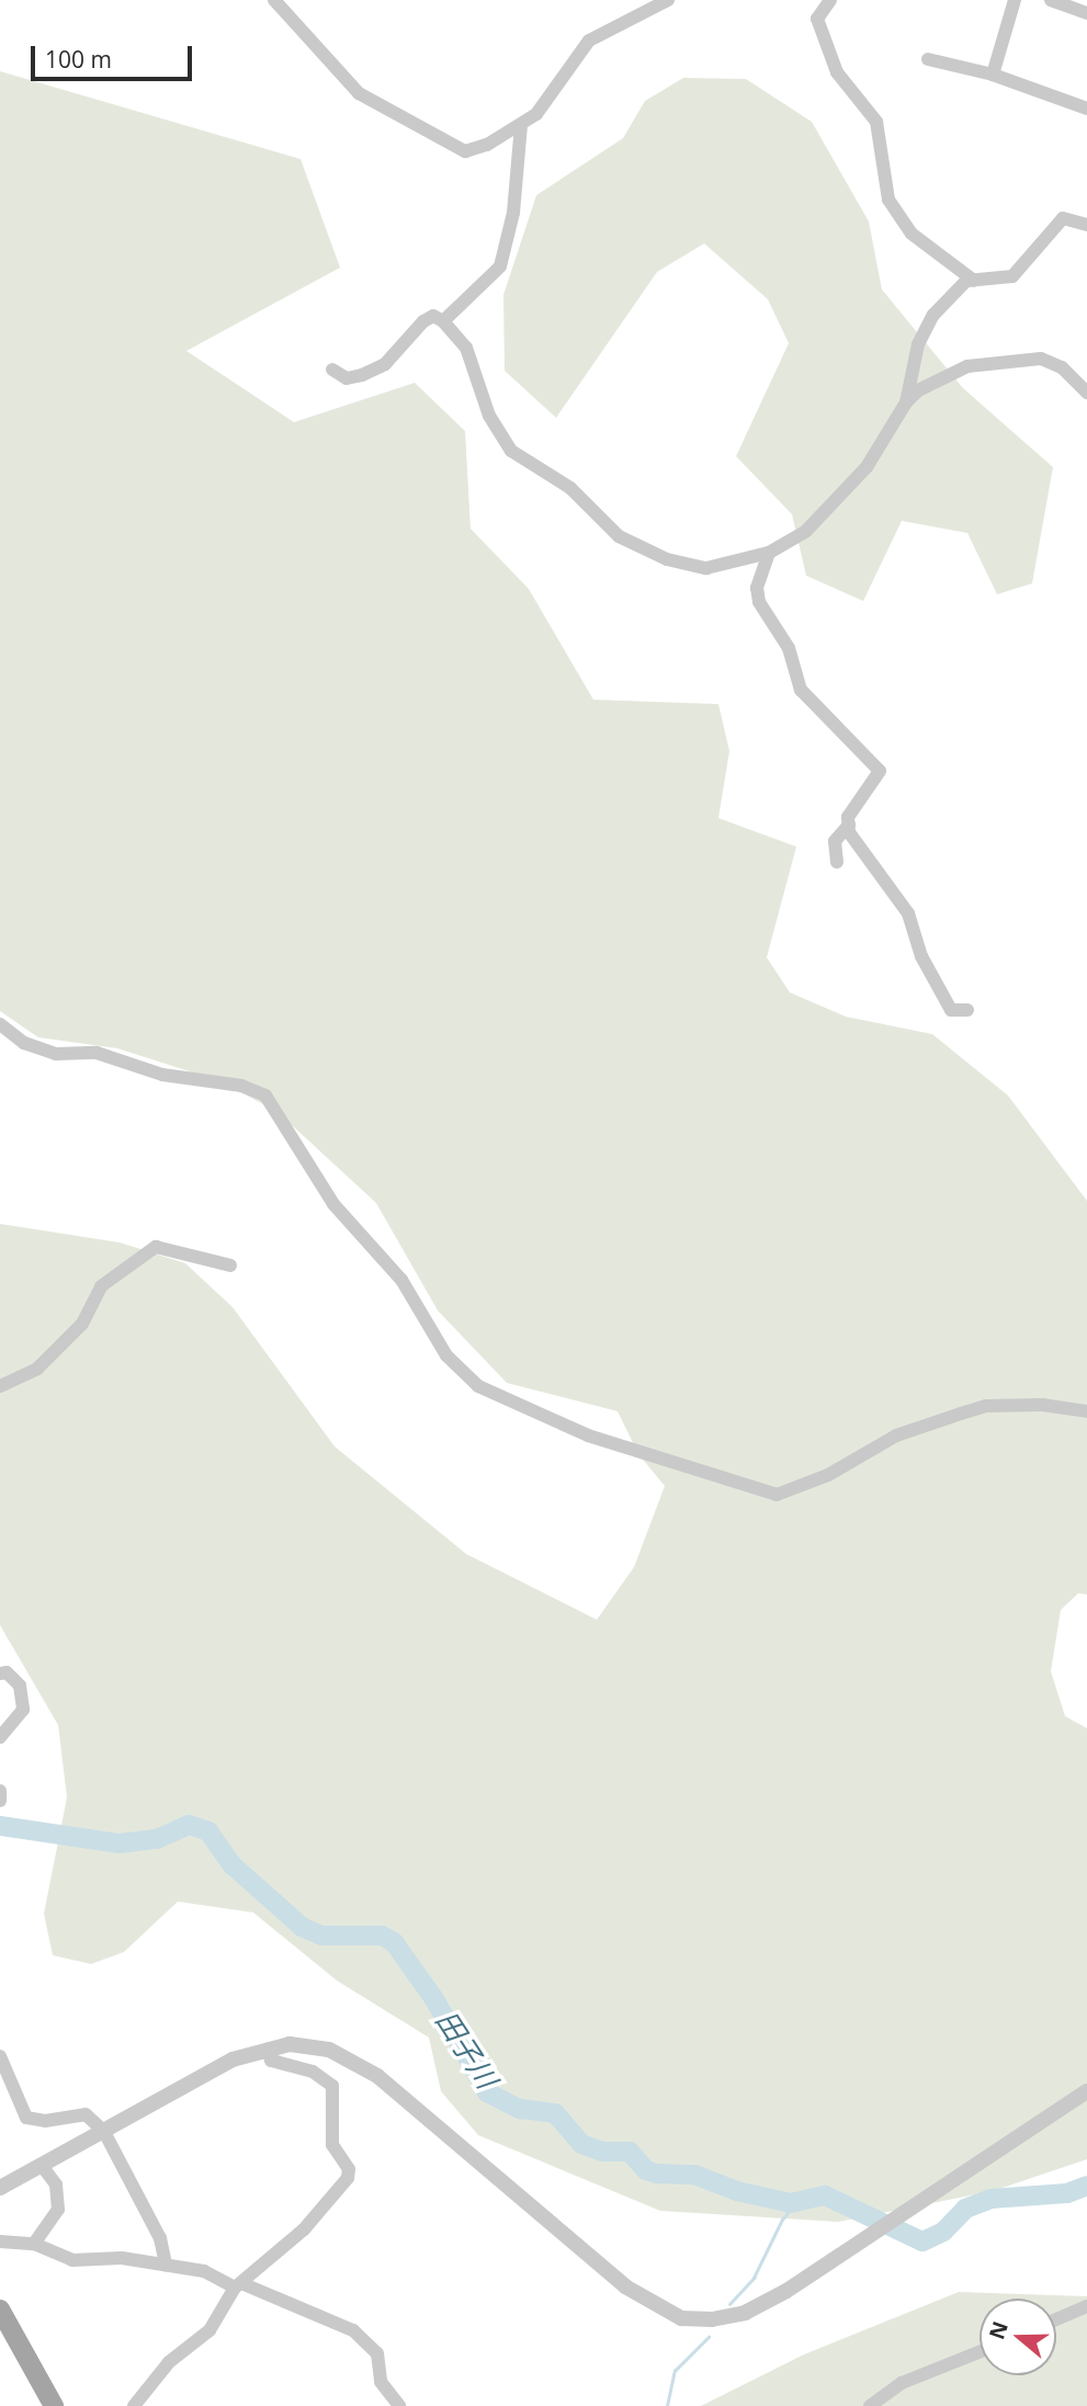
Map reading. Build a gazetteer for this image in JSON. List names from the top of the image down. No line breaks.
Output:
{"water":["田子川"],"scale_bar":"100 m","north":"left"}
